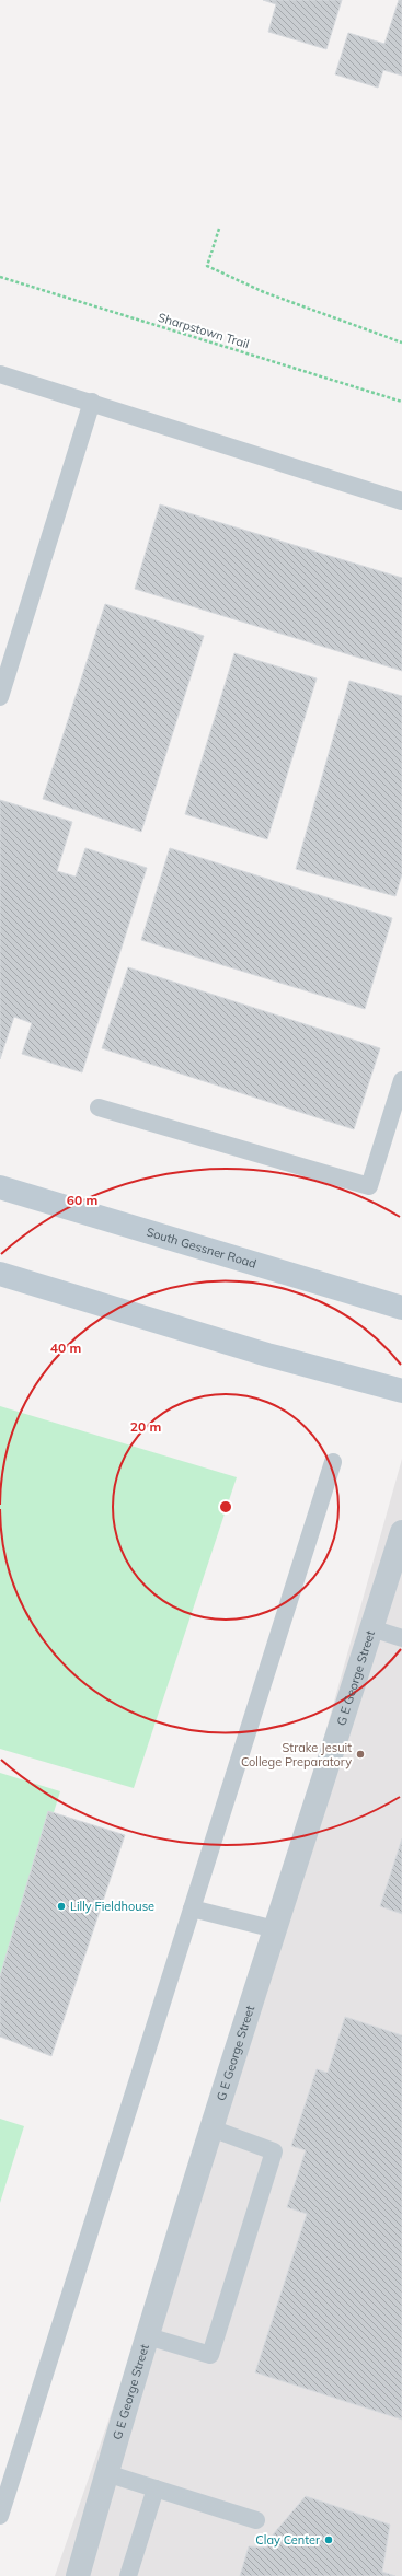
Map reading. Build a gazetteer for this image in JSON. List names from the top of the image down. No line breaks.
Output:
{"streets":{"main road":["South Gessner Road"],"street":["G E George Street"],"path":["Sharpstown Trail"]},"places":["Strake Jesuit College Preparatory","Lilly Fieldhouse","Clay Center"],"rings":["60 m","40 m","20 m"]}
